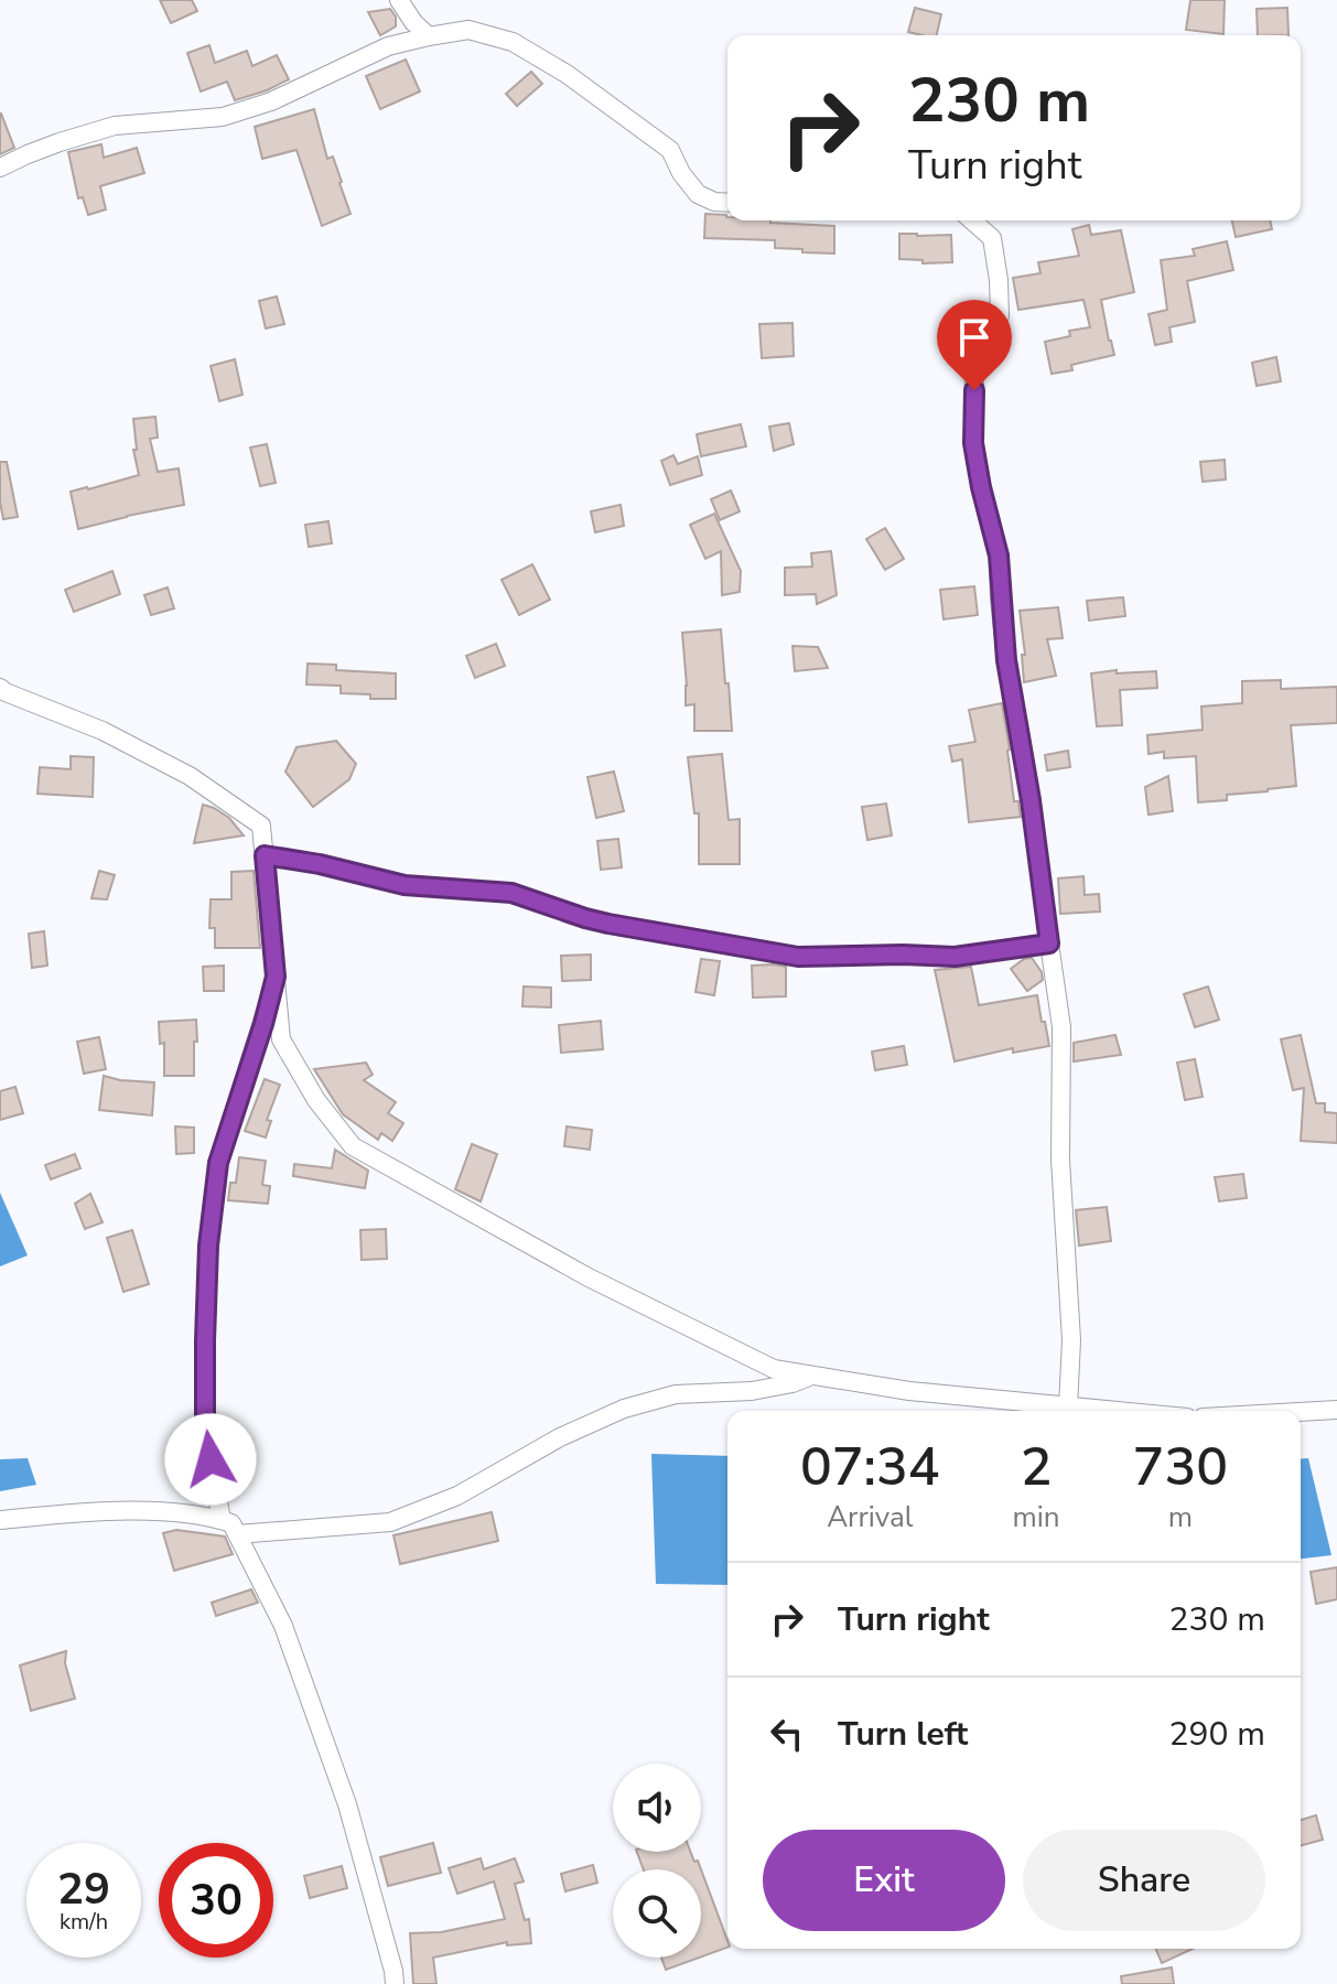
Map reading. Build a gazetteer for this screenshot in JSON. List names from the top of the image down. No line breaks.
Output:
{"page":{"turn":["230 m","Turn right"],"eta":["07:34","Arrival","2","min","730","m"],"list":[{"name":"Turn right","value":"230 m"},{"name":"Turn left","value":"290 m"}],"buttons":["Exit","Share"],"speed":"29 km/h","limit":"30"}}
